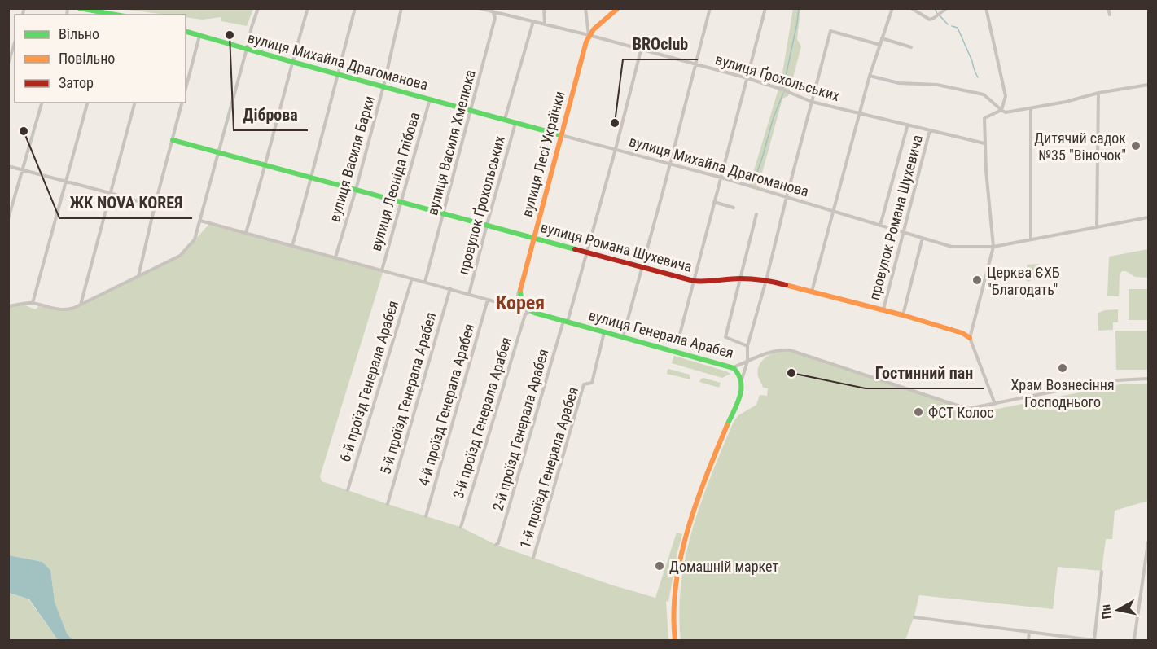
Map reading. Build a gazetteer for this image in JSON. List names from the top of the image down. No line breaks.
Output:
{"streets":{"street":["вулиця Михайла Драгоманова","вулиця Ґрохольських","вулиця Василя Хмелюка","вулиця Лесі Українки","вулиця Василя Барки","вулиця Леоніда Глібова","провулок Ґрохольських","провулок Романа Шухевича","вулиця Романа Шухевича","вулиця Генерала Арабея","6-й проїзд Генерала Арабея","5-й проїзд Генерала Арабея","4-й проїзд Генерала Арабея","3-й проїзд Генерала Арабея","2-й проїзд Генерала Арабея","1-й проїзд Генерала Арабея"]},"crossings":[["вулиця Михайла Драгоманова","вулиця Василя Хмелюка"],["вулиця Михайла Драгоманова","вулиця Лесі Українки"],["вулиця Михайла Драгоманова","вулиця Василя Барки"],["вулиця Михайла Драгоманова","вулиця Леоніда Глібова"],["вулиця Михайла Драгоманова","провулок Ґрохольських"],["вулиця Михайла Драгоманова","провулок Романа Шухевича"],["вулиця Михайла Драгоманова","2-й проїзд Генерала Арабея"],["вулиця Ґрохольських","вулиця Василя Хмелюка"],["вулиця Ґрохольських","вулиця Лесі Українки"],["вулиця Ґрохольських","провулок Ґрохольських"],["вулиця Ґрохольських","провулок Романа Шухевича"],["вулиця Ґрохольських","2-й проїзд Генерала Арабея"],["вулиця Василя Хмелюка","вулиця Романа Шухевича"],["вулиця Лесі Українки","вулиця Романа Шухевича"],["вулиця Лесі Українки","вулиця Генерала Арабея"],["вулиця Лесі Українки","3-й проїзд Генерала Арабея"],["вулиця Василя Барки","вулиця Романа Шухевича"],["вулиця Леоніда Глібова","вулиця Романа Шухевича"],["провулок Ґрохольських","вулиця Романа Шухевича"],["провулок Романа Шухевича","вулиця Романа Шухевича"],["вулиця Романа Шухевича","2-й проїзд Генерала Арабея"],["вулиця Генерала Арабея","3-й проїзд Генерала Арабея"],["вулиця Генерала Арабея","2-й проїзд Генерала Арабея"],["вулиця Генерала Арабея","1-й проїзд Генерала Арабея"]],"districts":["Корея"],"places":["Діброва","BROclub","ЖК NOVA KOREЯ","Дитячий садок №35 \"Віночок\"","Церква ЄХБ \"Благодать\"","Храм Вознесіння Господнього","Гостинний пан","ФСТ Колос","Домашній маркет"],"legend":["Вільно","Повільно","Затор"],"north":"left"}
